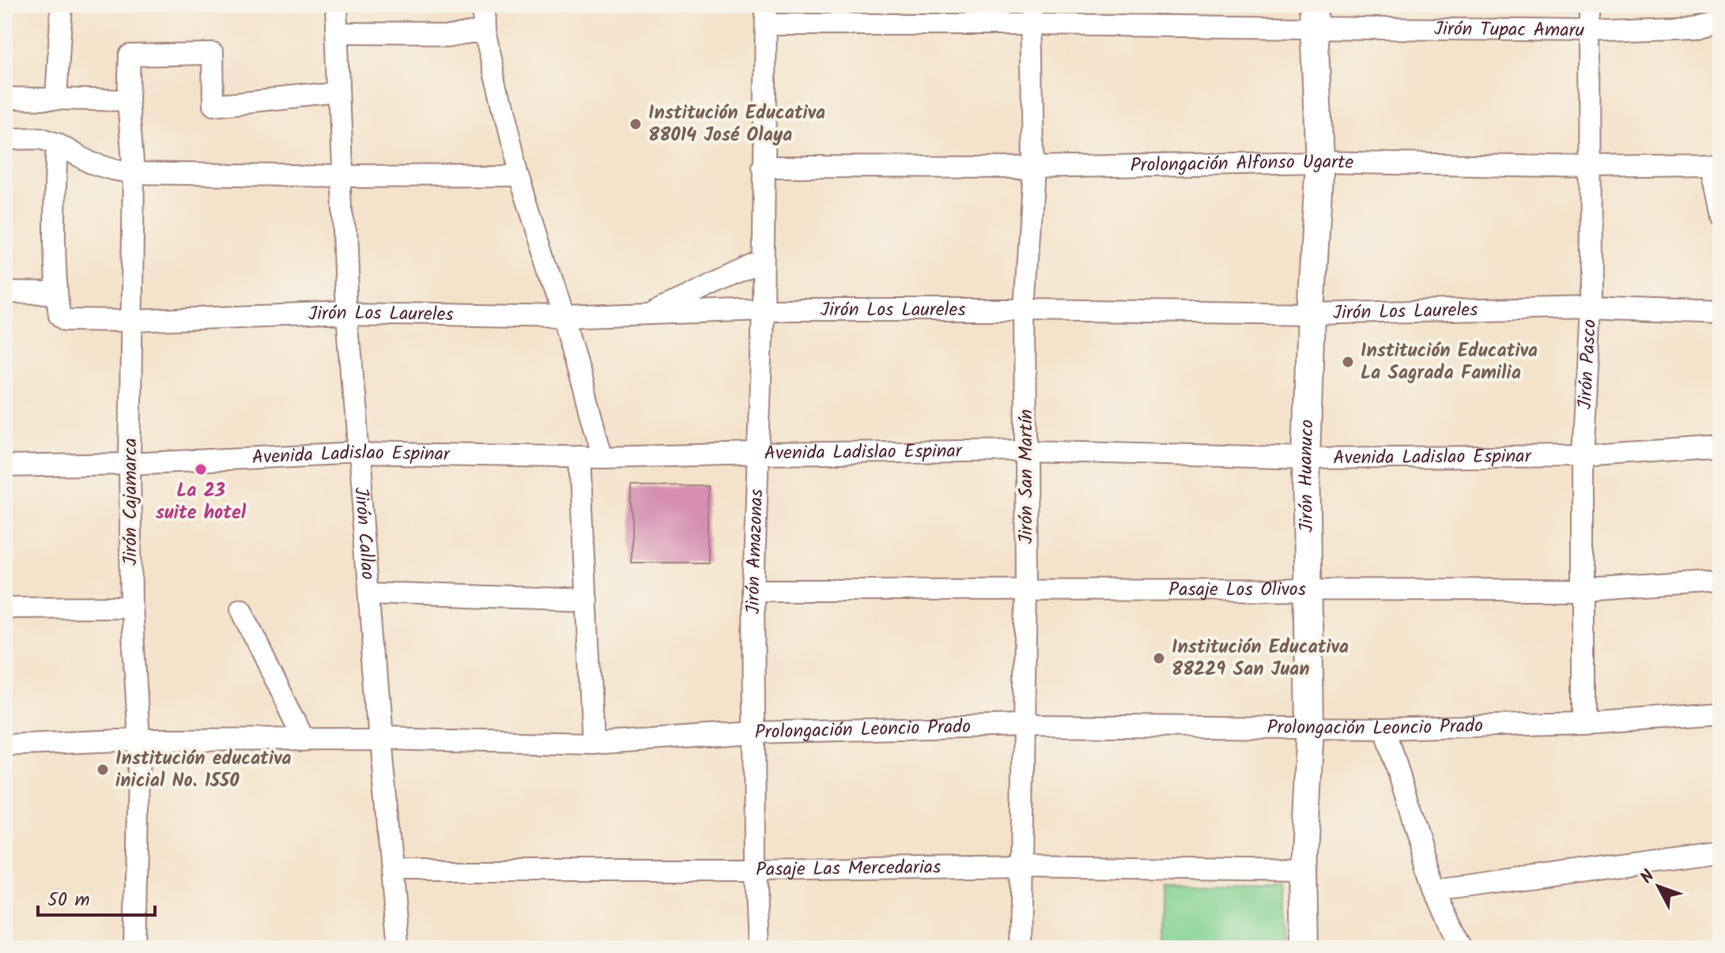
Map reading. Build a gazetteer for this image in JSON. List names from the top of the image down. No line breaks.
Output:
{"streets":{"main road":["Jirón Huanuco"],"street":["Jirón Tupac Amaru","Prolongación Alfonso Ugarte","Jirón Los Laureles","Jirón Pasco","Avenida Ladislao Espinar","Jirón San Martín","Jirón Cajamarca","Jirón Callao","Jirón Amazonas","Pasaje Los Olivos","Prolongación Leoncio Prado","Pasaje Las Mercedarias"]},"crossings":[["Jirón Tupac Amaru","Jirón Pasco"],["Jirón Tupac Amaru","Jirón San Martín"],["Jirón Tupac Amaru","Jirón Huanuco"],["Jirón Tupac Amaru","Jirón Amazonas"],["Prolongación Alfonso Ugarte","Jirón Pasco"],["Prolongación Alfonso Ugarte","Jirón San Martín"],["Prolongación Alfonso Ugarte","Jirón Huanuco"],["Prolongación Alfonso Ugarte","Jirón Amazonas"],["Jirón Los Laureles","Jirón Pasco"],["Jirón Los Laureles","Jirón San Martín"],["Jirón Los Laureles","Jirón Huanuco"],["Jirón Los Laureles","Jirón Cajamarca"],["Jirón Los Laureles","Jirón Callao"],["Jirón Los Laureles","Jirón Amazonas"],["Jirón Pasco","Avenida Ladislao Espinar"],["Jirón Pasco","Pasaje Los Olivos"],["Jirón Pasco","Prolongación Leoncio Prado"],["Avenida Ladislao Espinar","Jirón San Martín"],["Avenida Ladislao Espinar","Jirón Huanuco"],["Avenida Ladislao Espinar","Jirón Cajamarca"],["Avenida Ladislao Espinar","Jirón Callao"],["Avenida Ladislao Espinar","Jirón Amazonas"],["Jirón San Martín","Pasaje Los Olivos"],["Jirón San Martín","Prolongación Leoncio Prado"],["Jirón San Martín","Pasaje Las Mercedarias"],["Jirón Huanuco","Pasaje Los Olivos"],["Jirón Huanuco","Prolongación Leoncio Prado"],["Jirón Huanuco","Pasaje Las Mercedarias"],["Jirón Cajamarca","Jirón Callao"],["Jirón Cajamarca","Prolongación Leoncio Prado"],["Jirón Callao","Prolongación Leoncio Prado"],["Jirón Callao","Pasaje Las Mercedarias"],["Jirón Amazonas","Pasaje Los Olivos"],["Jirón Amazonas","Prolongación Leoncio Prado"],["Jirón Amazonas","Pasaje Las Mercedarias"]],"places":["Institución Educativa 88014 José Olaya","Institución Educativa La Sagrada Familia","La 23 suite hotel","Institución Educativa 88229 San Juan","Institución educativa inicial No. 1550"],"scale_bar":"50 m","north":"top left"}
